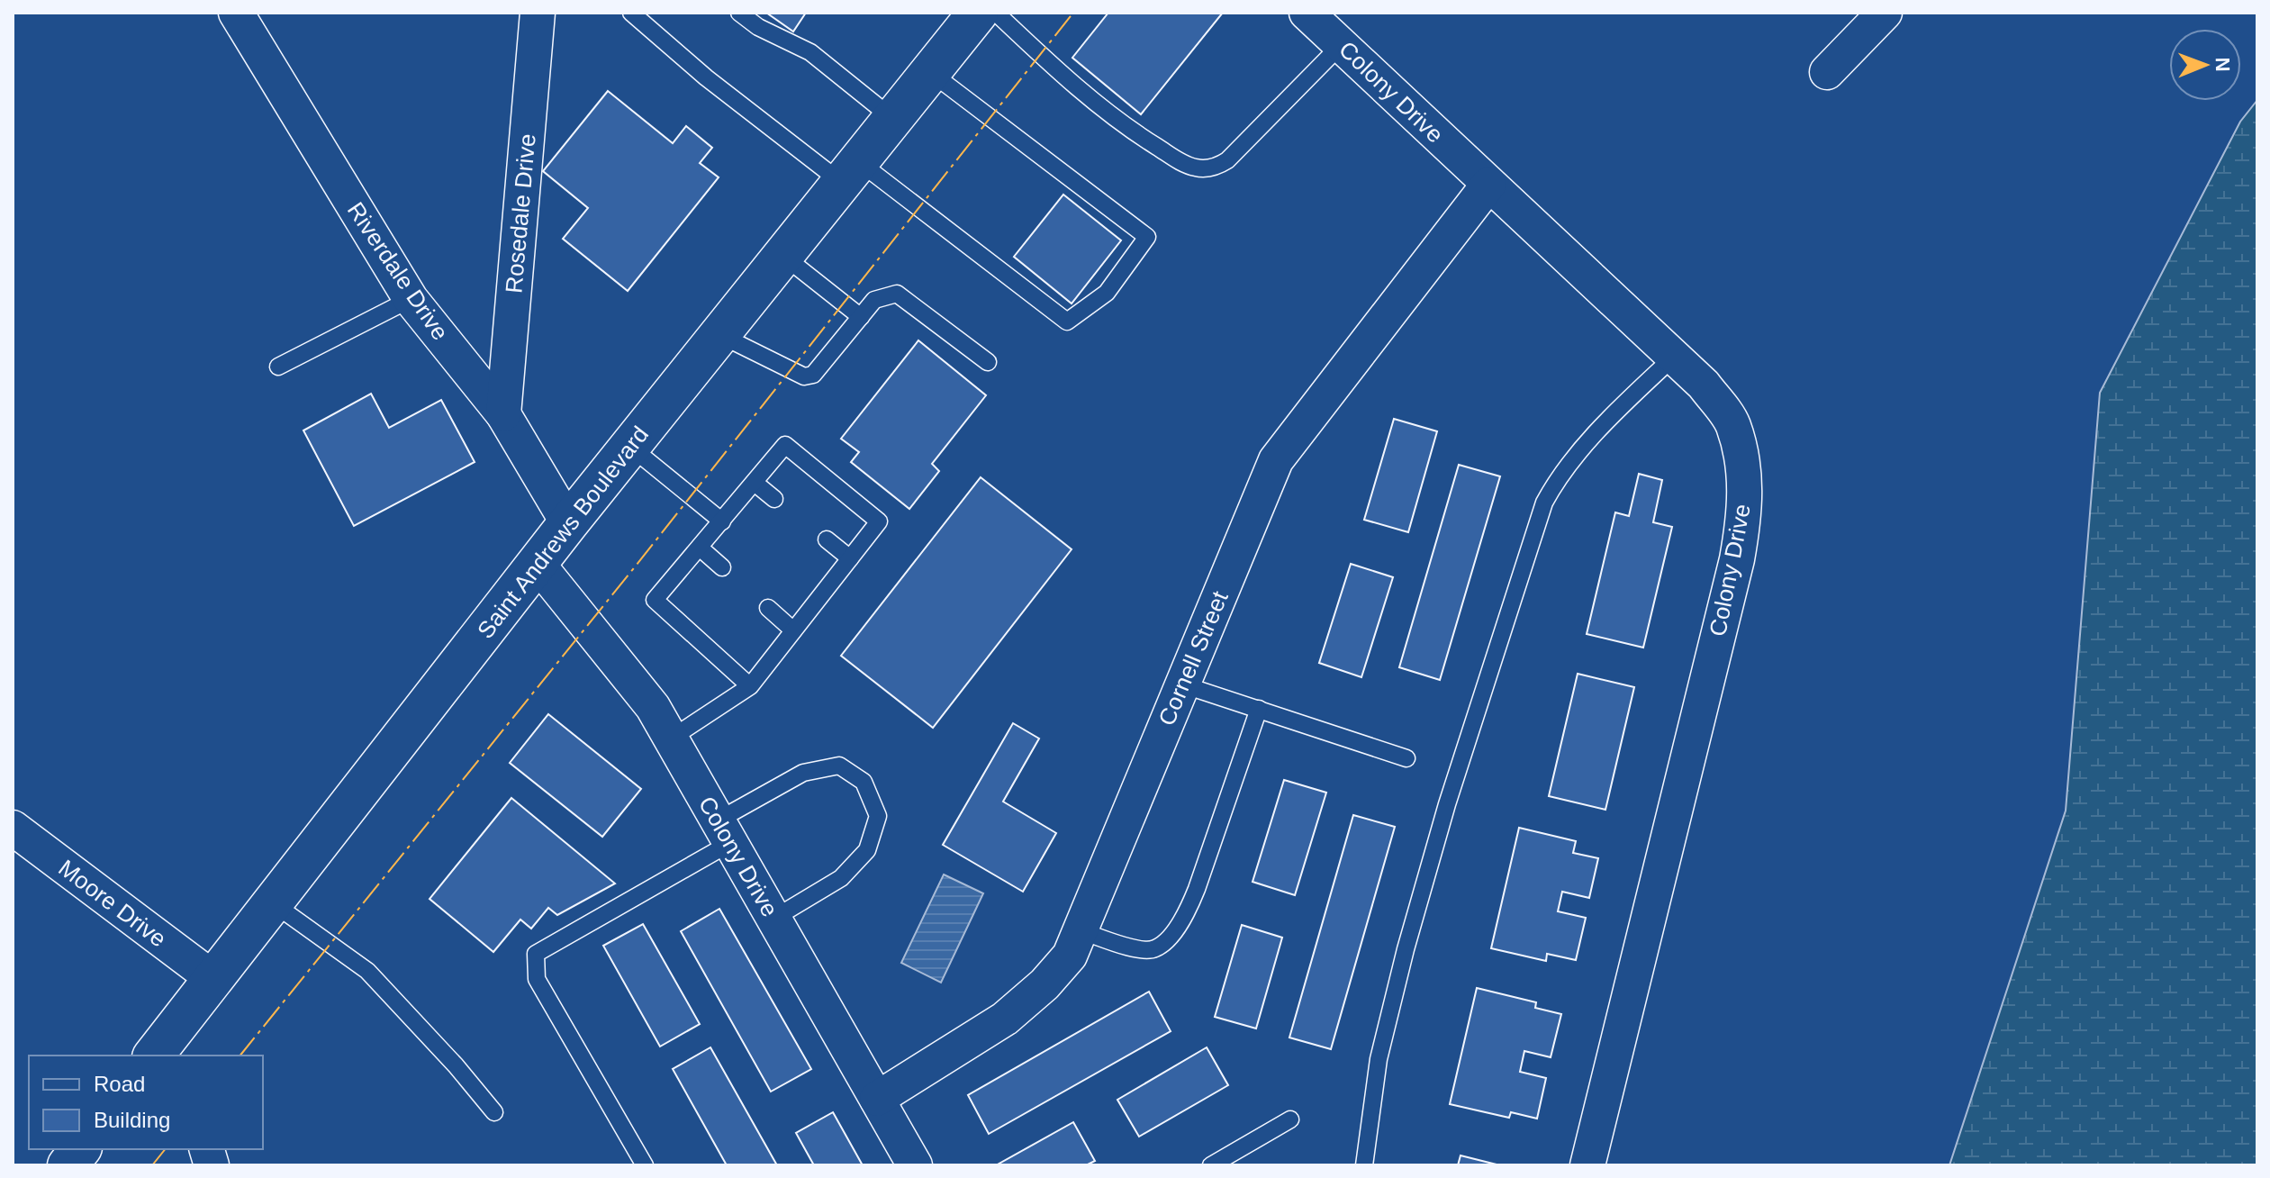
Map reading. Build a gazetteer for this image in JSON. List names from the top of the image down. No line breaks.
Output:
{"streets":{"main road":["Saint Andrews Boulevard"],"street":["Colony Drive","Rosedale Drive","Riverdale Drive","Cornell Street","Moore Drive"]},"crossings":[["Colony Drive","Saint Andrews Boulevard"],["Colony Drive","Cornell Street"],["Rosedale Drive","Riverdale Drive"],["Riverdale Drive","Saint Andrews Boulevard"],["Saint Andrews Boulevard","Moore Drive"]],"legend":["Road","Building"],"north":"right"}
